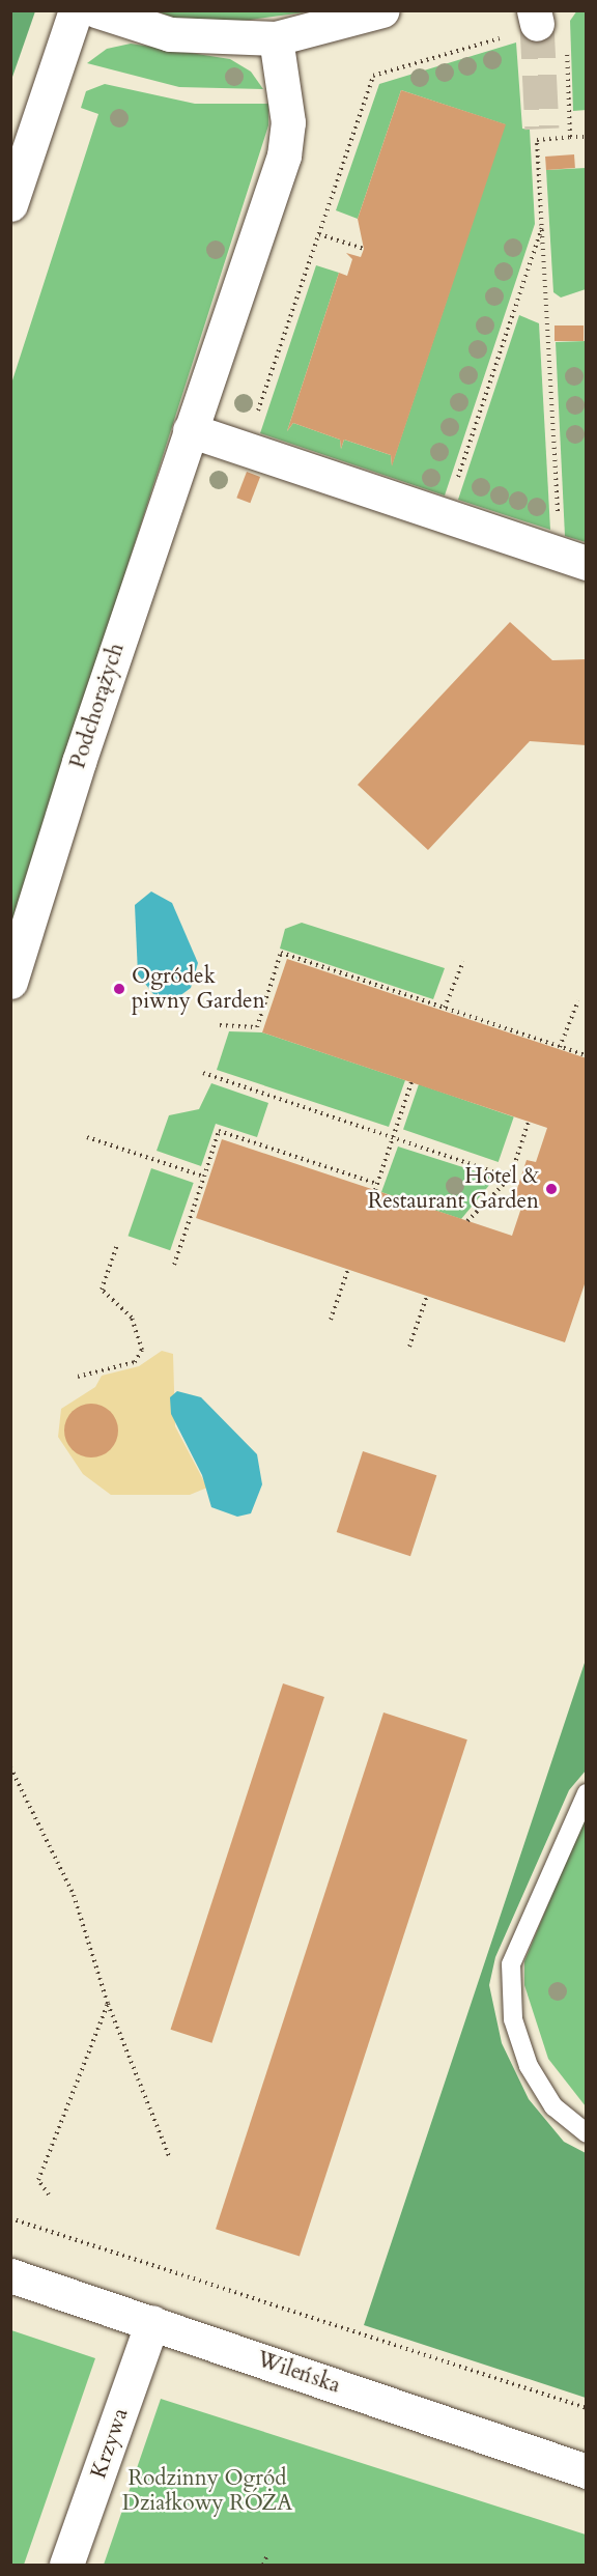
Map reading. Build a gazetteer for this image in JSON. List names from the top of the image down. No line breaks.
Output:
{"streets":{"street":["Podchorążych","Wileńska","Krzywa"]},"crossings":[["Wileńska","Krzywa"]],"parks":["Rodzinny Ogród Działkowy RÓŻA"],"places":["Ogródek piwny Garden","Hotel & Restaurant Garden"]}
